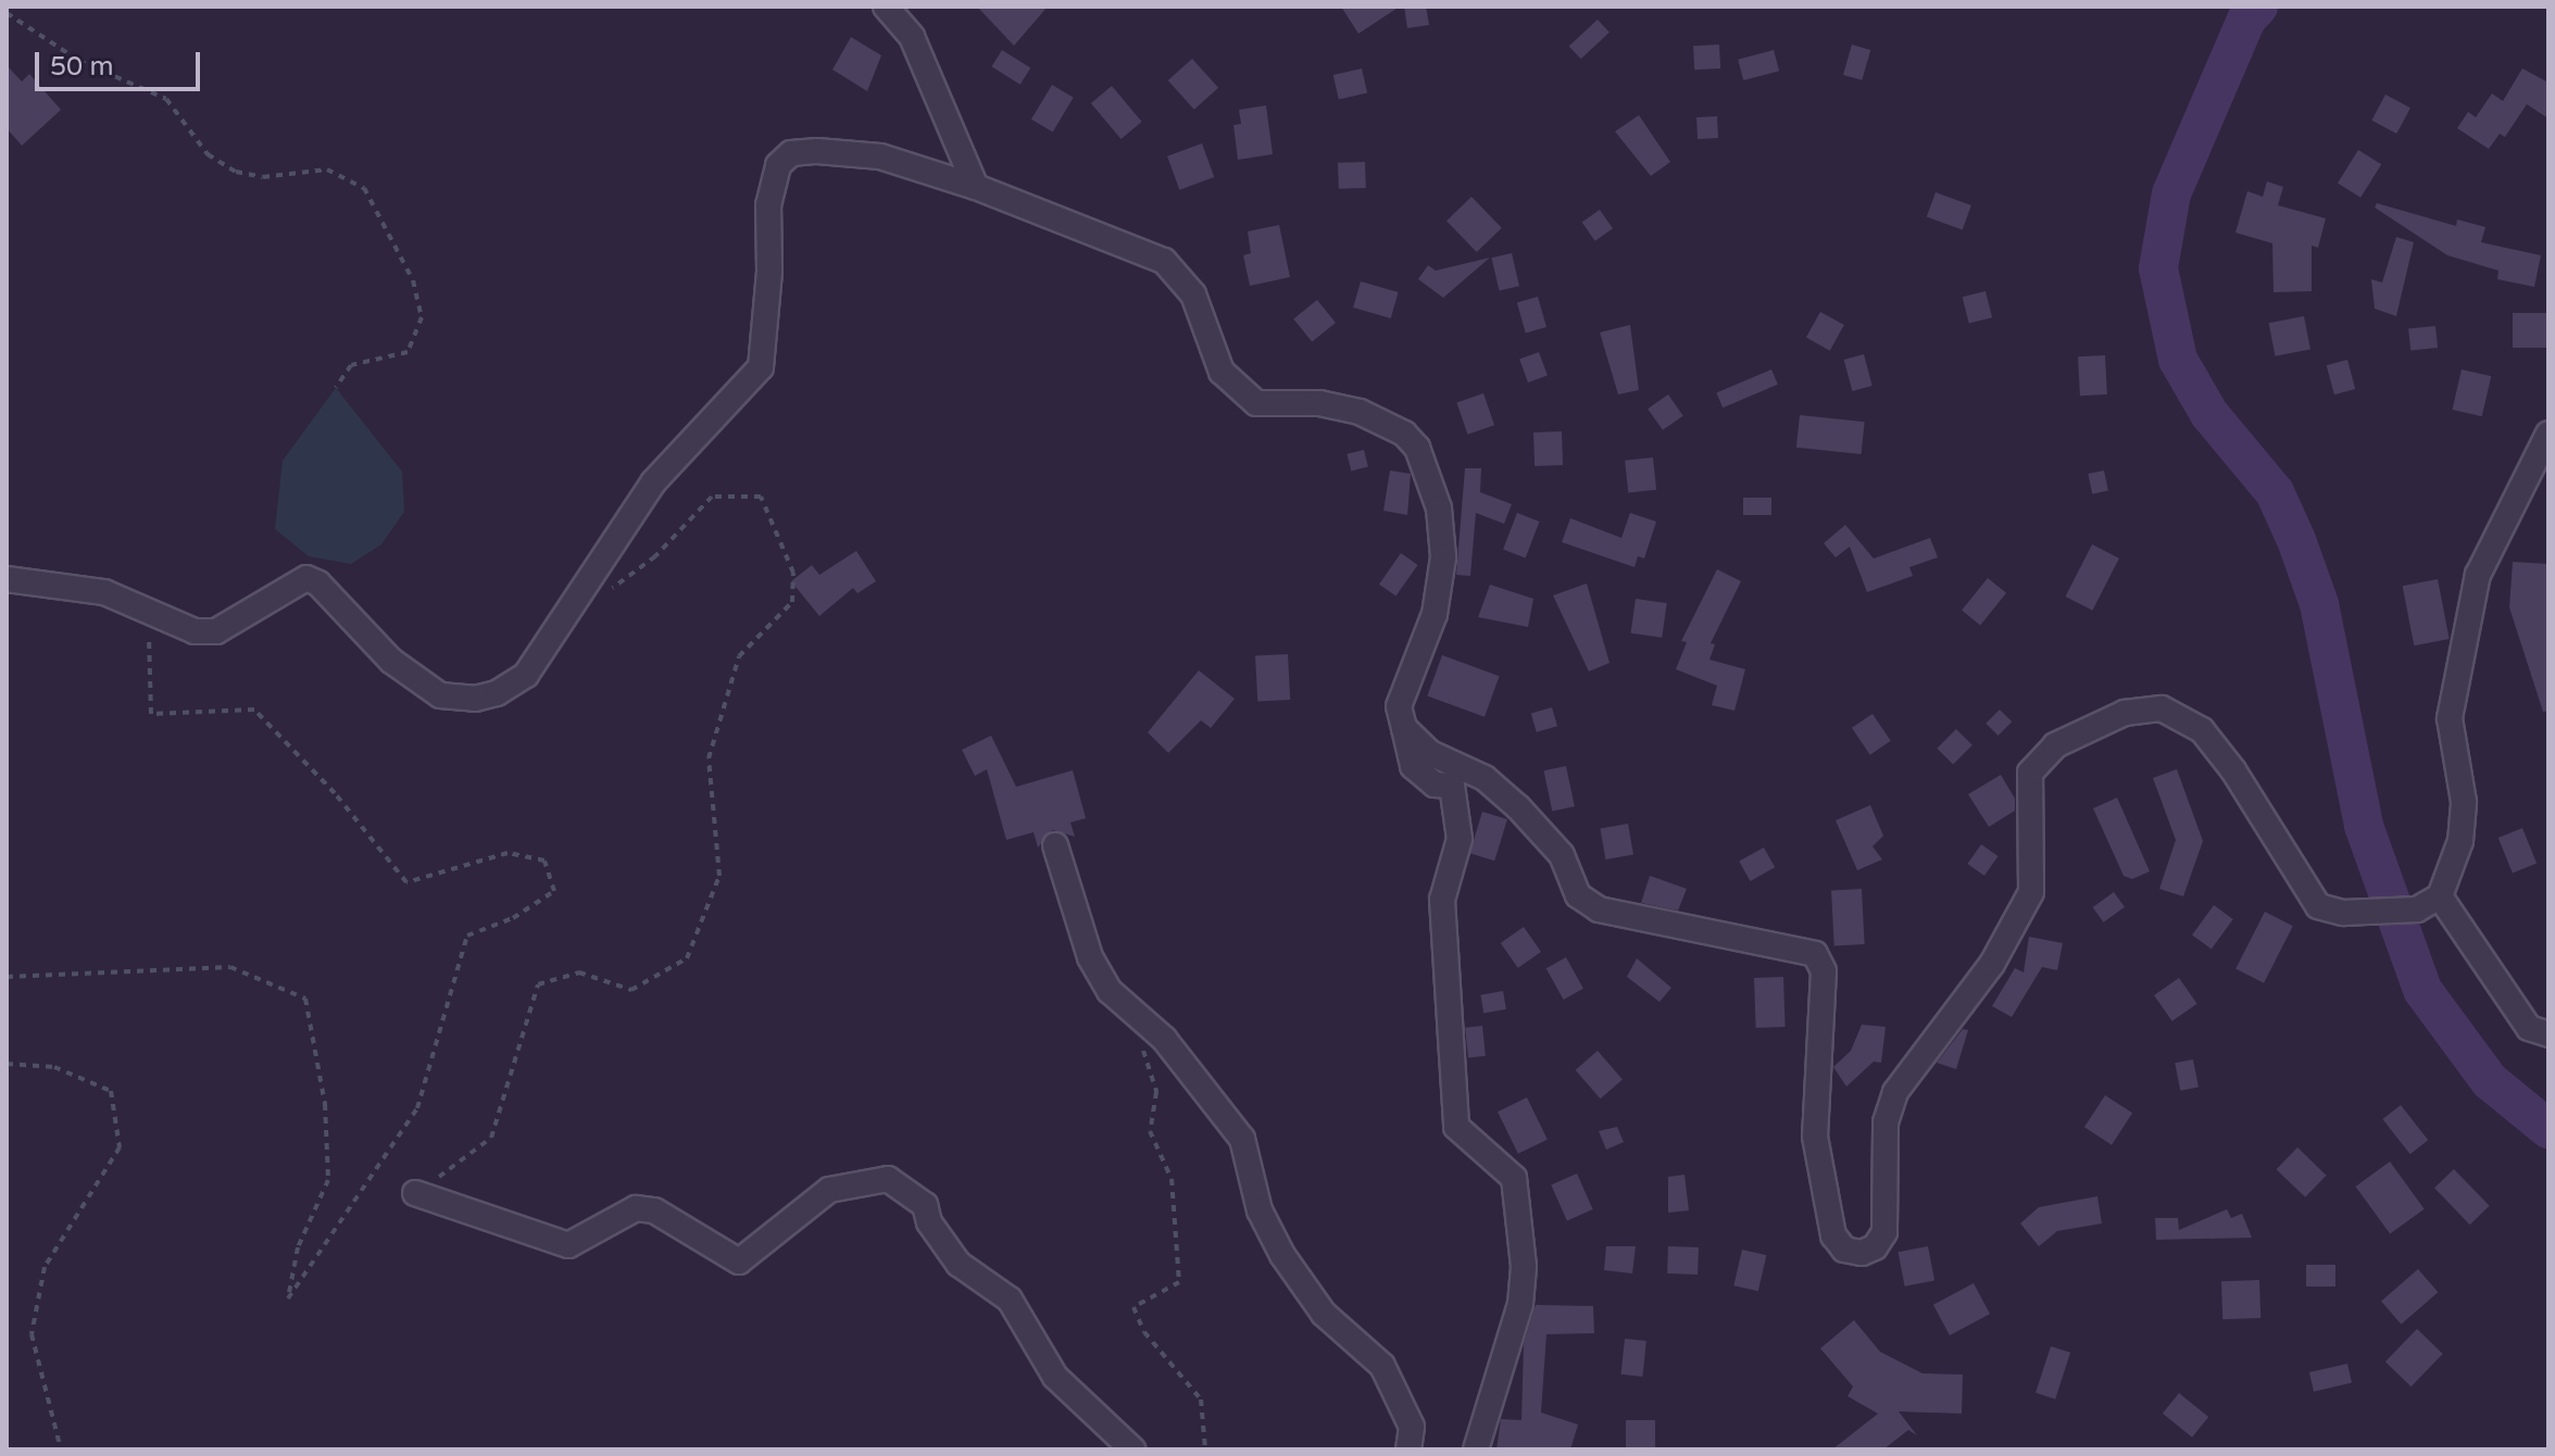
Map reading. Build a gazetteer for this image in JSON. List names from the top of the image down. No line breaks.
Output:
{"scale_bar":"50 m"}
